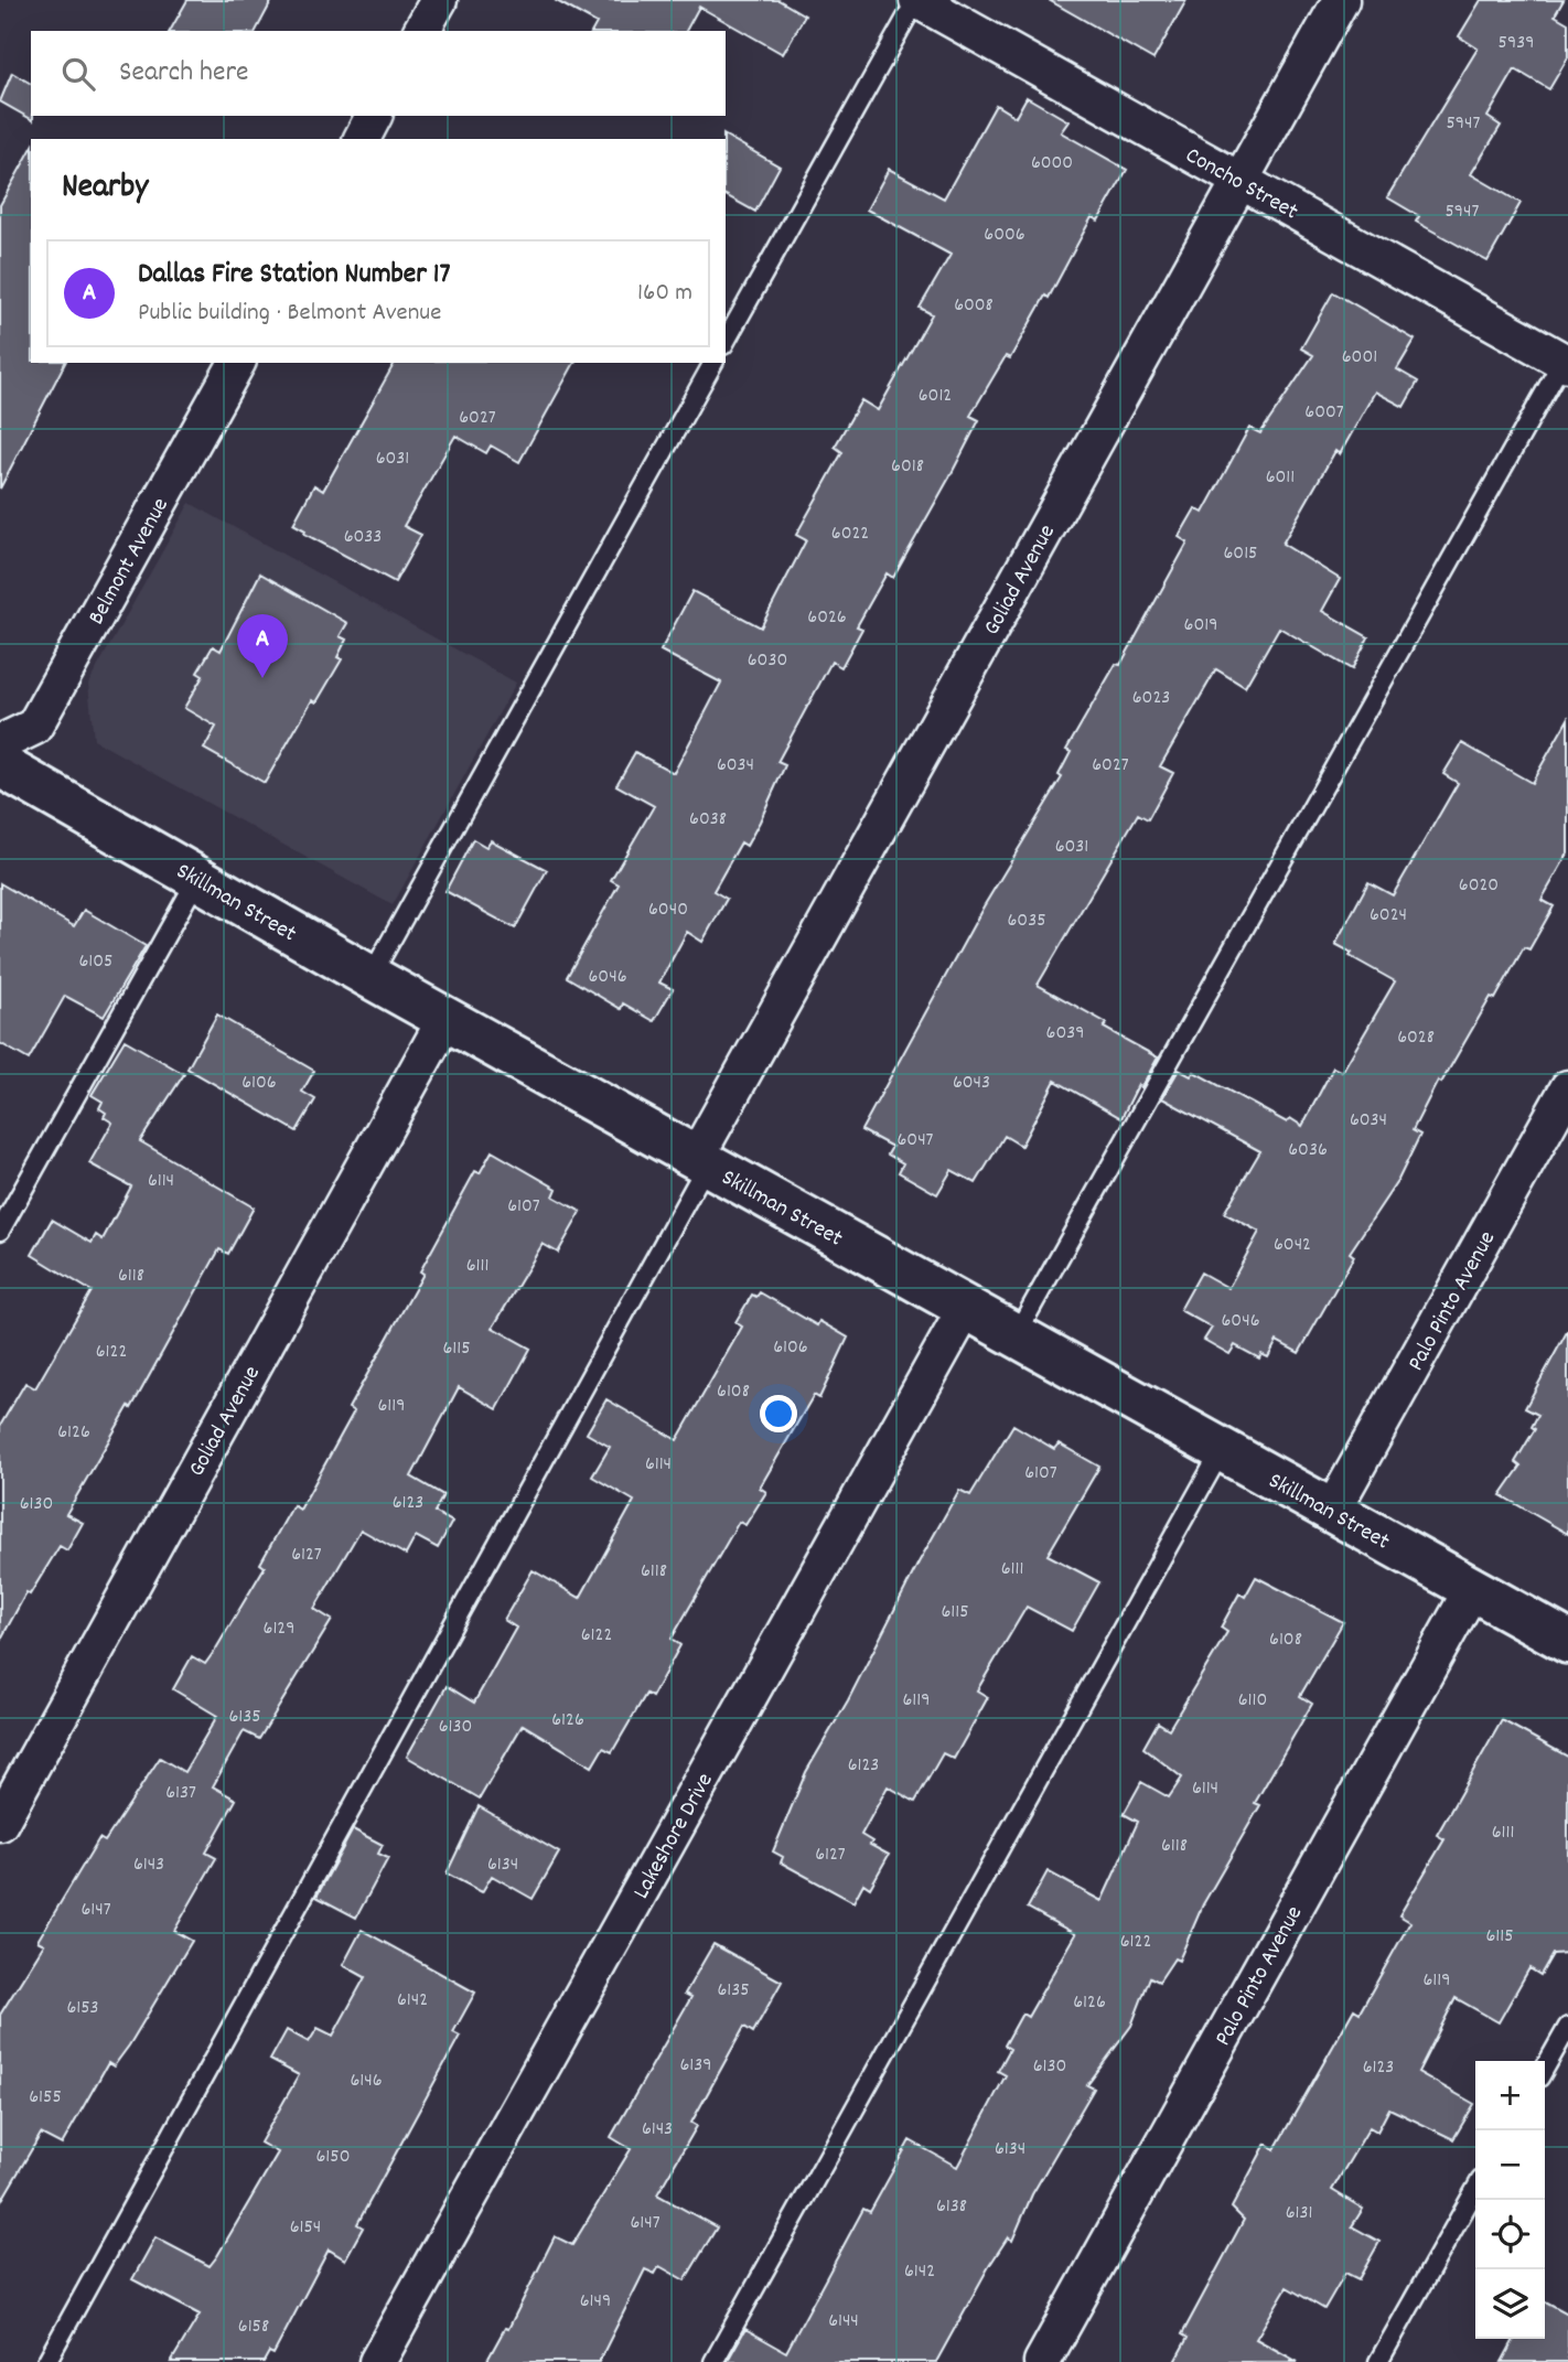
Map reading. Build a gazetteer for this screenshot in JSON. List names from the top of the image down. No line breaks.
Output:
{"streets":{"main road":["Skillman Street"],"street":["Concho Street","Belmont Avenue","Goliad Avenue","Palo Pinto Avenue","Lakeshore Drive"]},"crossings":[["Concho Street","Goliad Avenue"],["Goliad Avenue","Skillman Street"],["Skillman Street","Palo Pinto Avenue"],["Skillman Street","Lakeshore Drive"]],"house_numbers":["5939","5947","6000","5947","6006","6008","6001","6012","6007","6027","6031","6018","6011","6022","6033","6015","6026","6019","6030","6023","6034","6027","6038","6031","6020","6040","6024","6035","6105","6046","6039","6028","6106","6043","6034","6047","6036","6114","6107","6042","6111","6118","6046","6106","6115","6122","6108","6119","6126","6114","6107","6123","6130","6127","6111","6118","6115","6129","6122","6108","6119","6110","6135","6126","6130","6123","6114","6137","6111","6118","6127","6143","6134","6147","6115","6122","6119","6135","6142","6126","6153","6139","6130","6123","6146","6155","6143","6134","6150","6138","6131","6147","6154","6142","6149","6144","6158"],"page":{"search":"Search here","heading":"Nearby","list":[{"mark":"A","name":"Dallas Fire Station Number 17","note":"Public building · Belmont Avenue","value":"160 m"}],"pins":"A","map_buttons":["+","−"]}}
